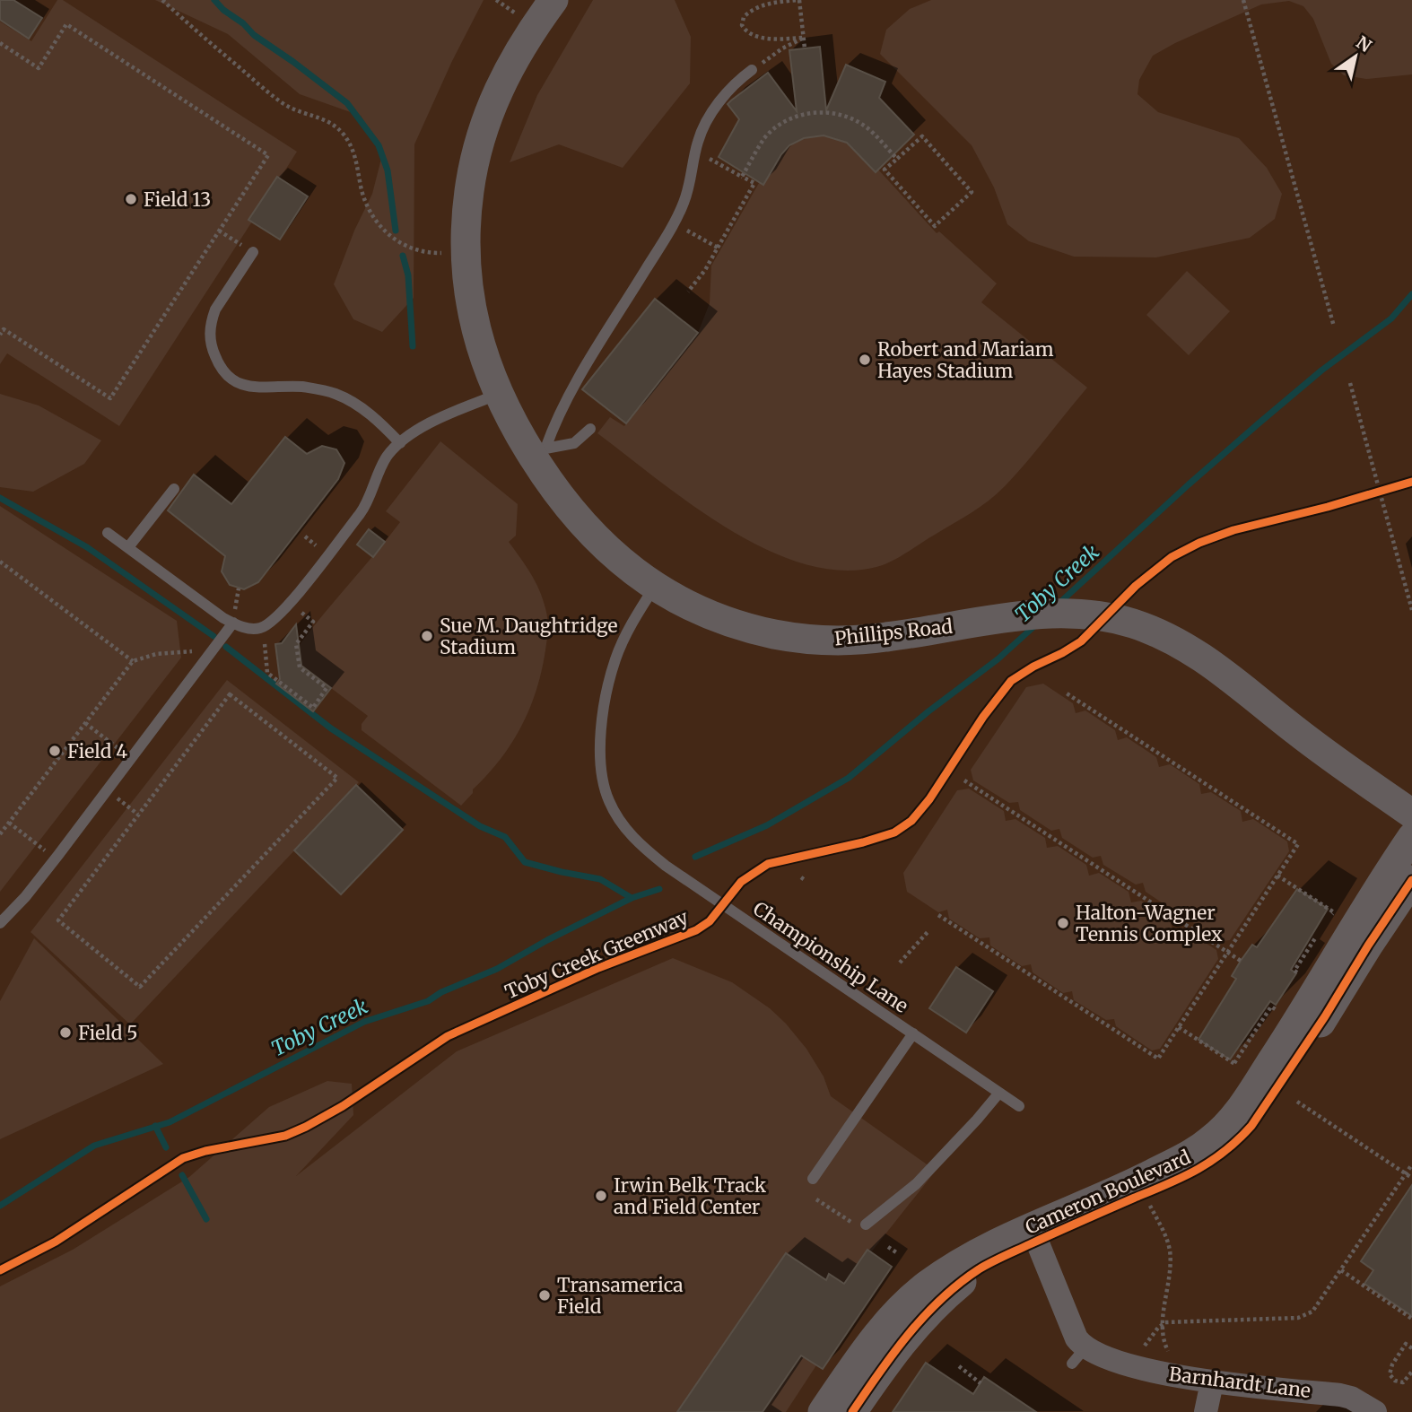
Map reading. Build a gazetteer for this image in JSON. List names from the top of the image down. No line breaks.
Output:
{"streets":{"street":["Phillips Road","Cameron Boulevard","Barnhardt Lane"],"lane":["Championship Lane"],"cycle path":["Toby Creek Greenway"]},"crossings":[["Phillips Road","Championship Lane"],["Cameron Boulevard","Barnhardt Lane"]],"water":["Toby Creek"],"places":["Field 13","Robert and Mariam Hayes Stadium","Sue M. Daughtridge Stadium","Field 4","Halton-Wagner Tennis Complex","Field 5","Irwin Belk Track and Field Center","Transamerica Field"],"north":"top right"}
